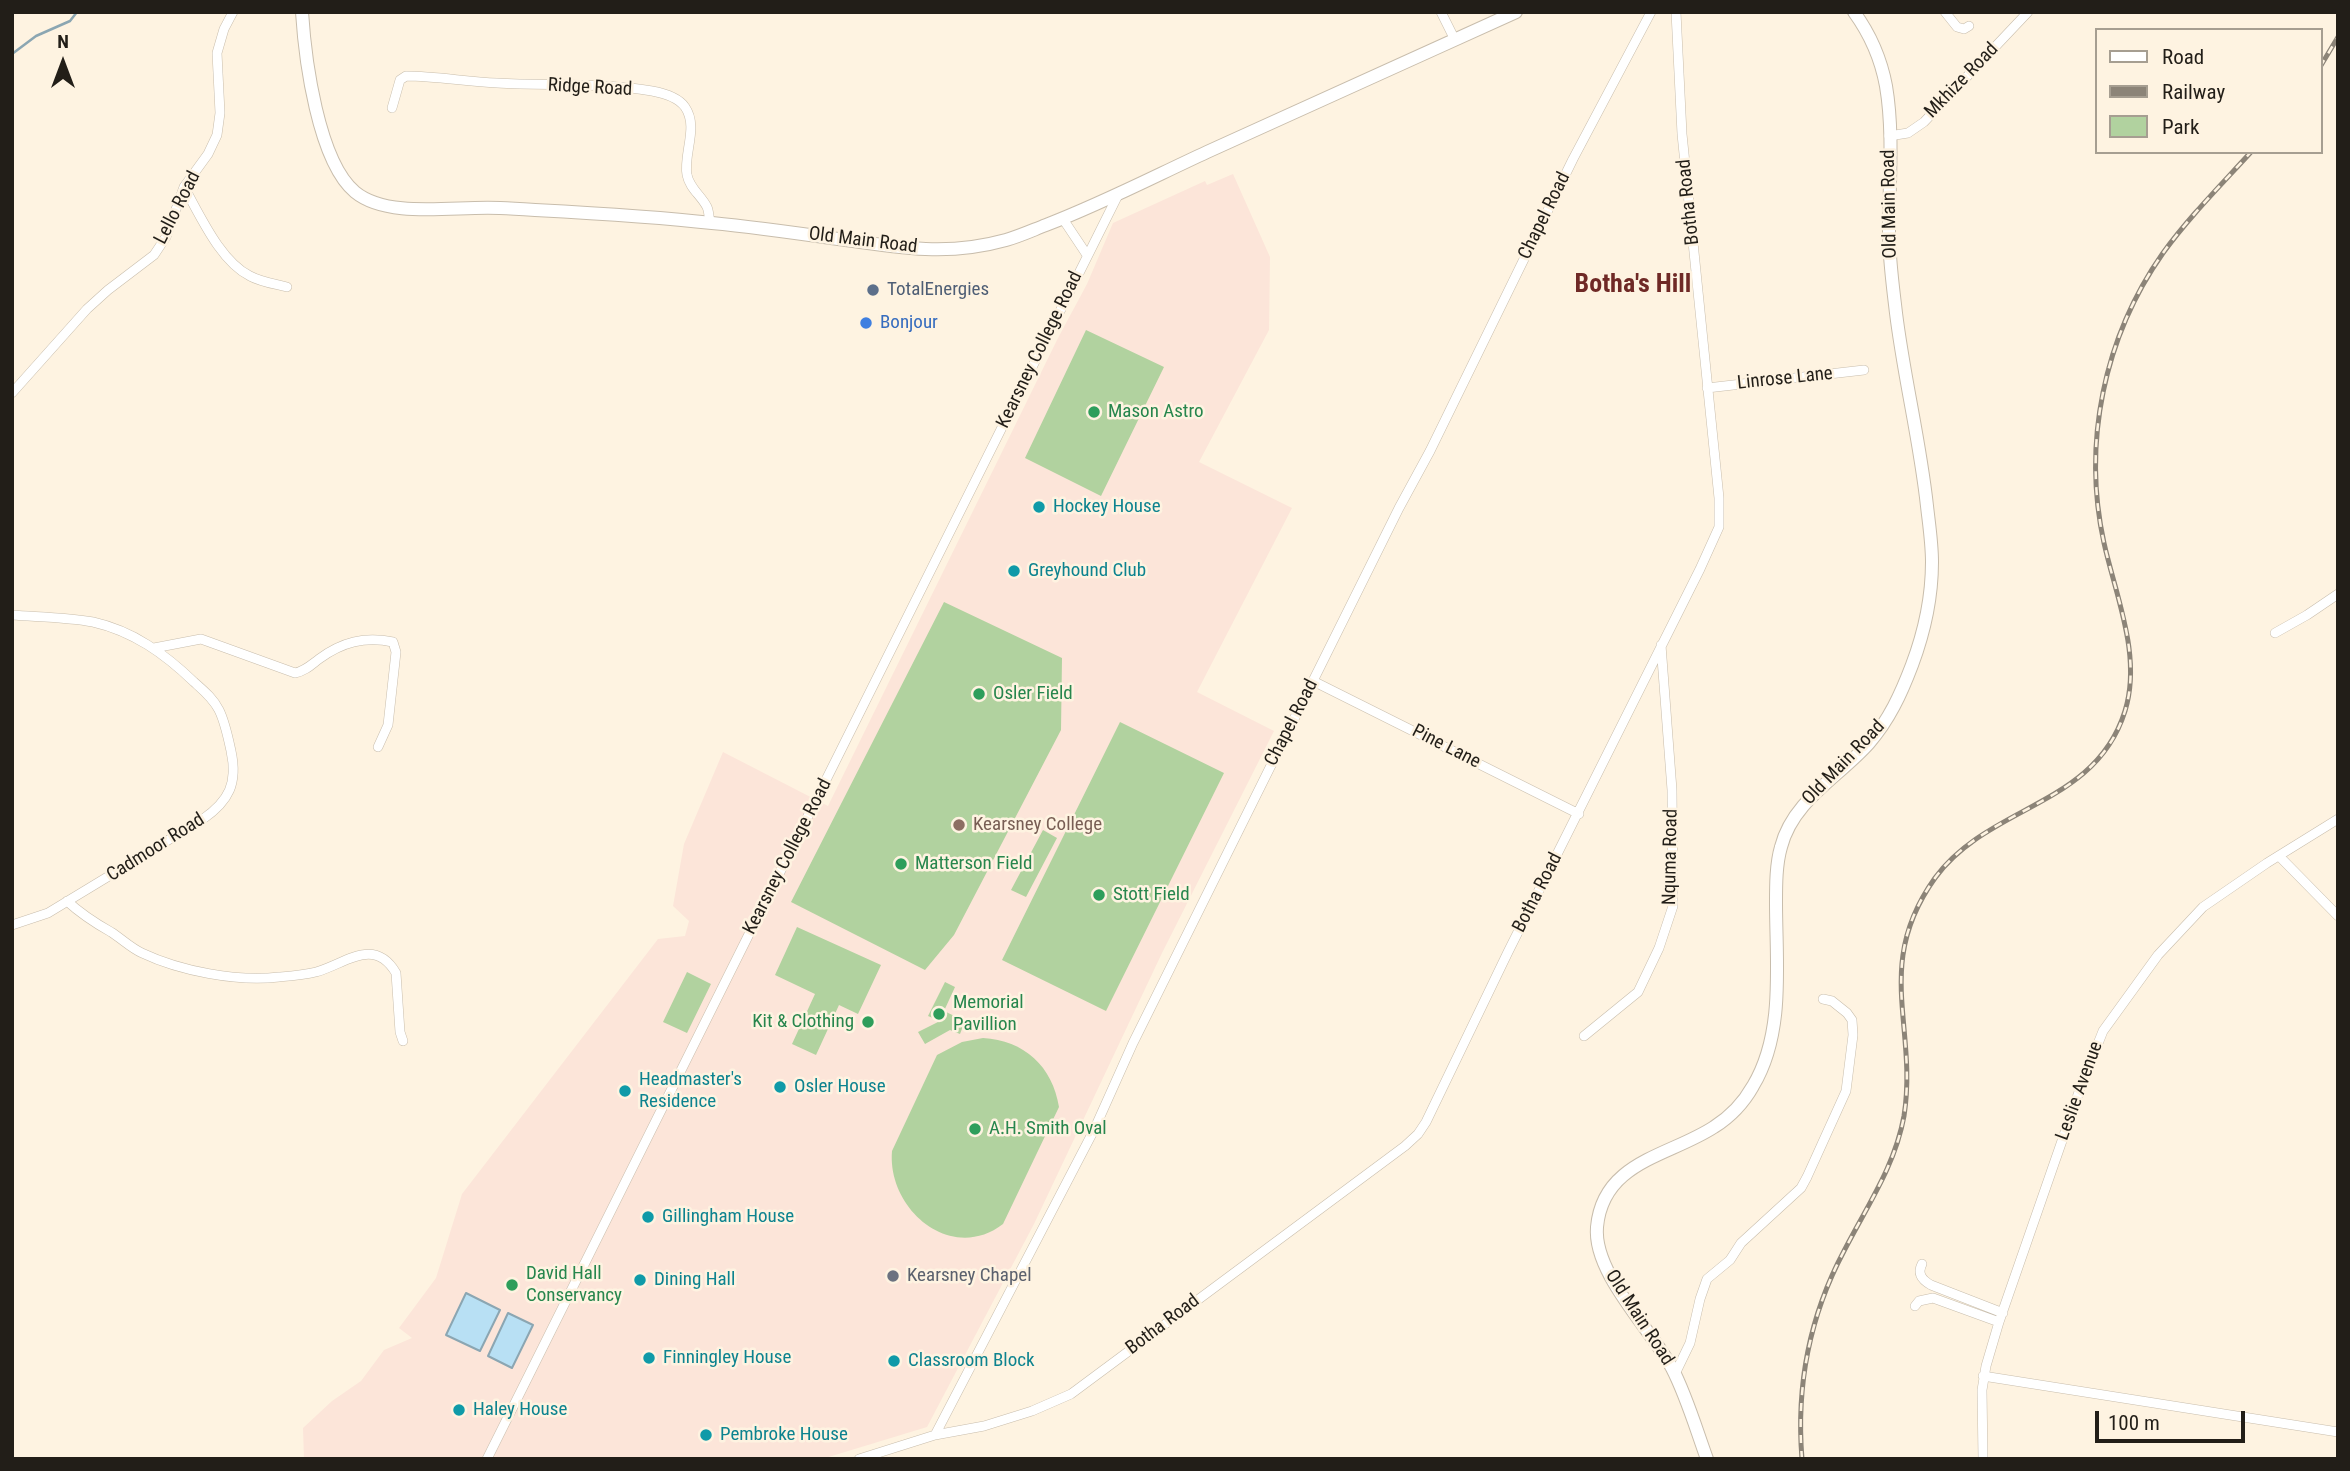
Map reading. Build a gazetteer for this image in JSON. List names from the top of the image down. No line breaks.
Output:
{"streets":{"main road":["Old Main Road"],"street":["Mkhize Road","Ridge Road","Botha Road","Lello Road","Chapel Road","Kearsney College Road","Linrose Lane","Pine Lane","Cadmoor Road","Nquma Road","Leslie Avenue"]},"crossings":[["Mkhize Road","Old Main Road"],["Ridge Road","Old Main Road"],["Botha Road","Chapel Road"],["Botha Road","Linrose Lane"],["Botha Road","Pine Lane"],["Botha Road","Nquma Road"],["Old Main Road","Kearsney College Road"],["Chapel Road","Pine Lane"]],"districts":["Botha's Hill"],"places":["TotalEnergies","Bonjour","Mason Astro","Hockey House","Greyhound Club","Osler Field","Kearsney College","Matterson Field","Stott Field","Memorial Pavillion","Kit & Clothing","Osler House","Headmaster's Residence","A.H. Smith Oval","Gillingham House","Kearsney Chapel","Dining Hall","David Hall Conservancy","Finningley House","Classroom Block","Haley House","Pembroke House"],"legend":["Road","Railway","Park"],"scale_bar":"100 m","north":"top"}
